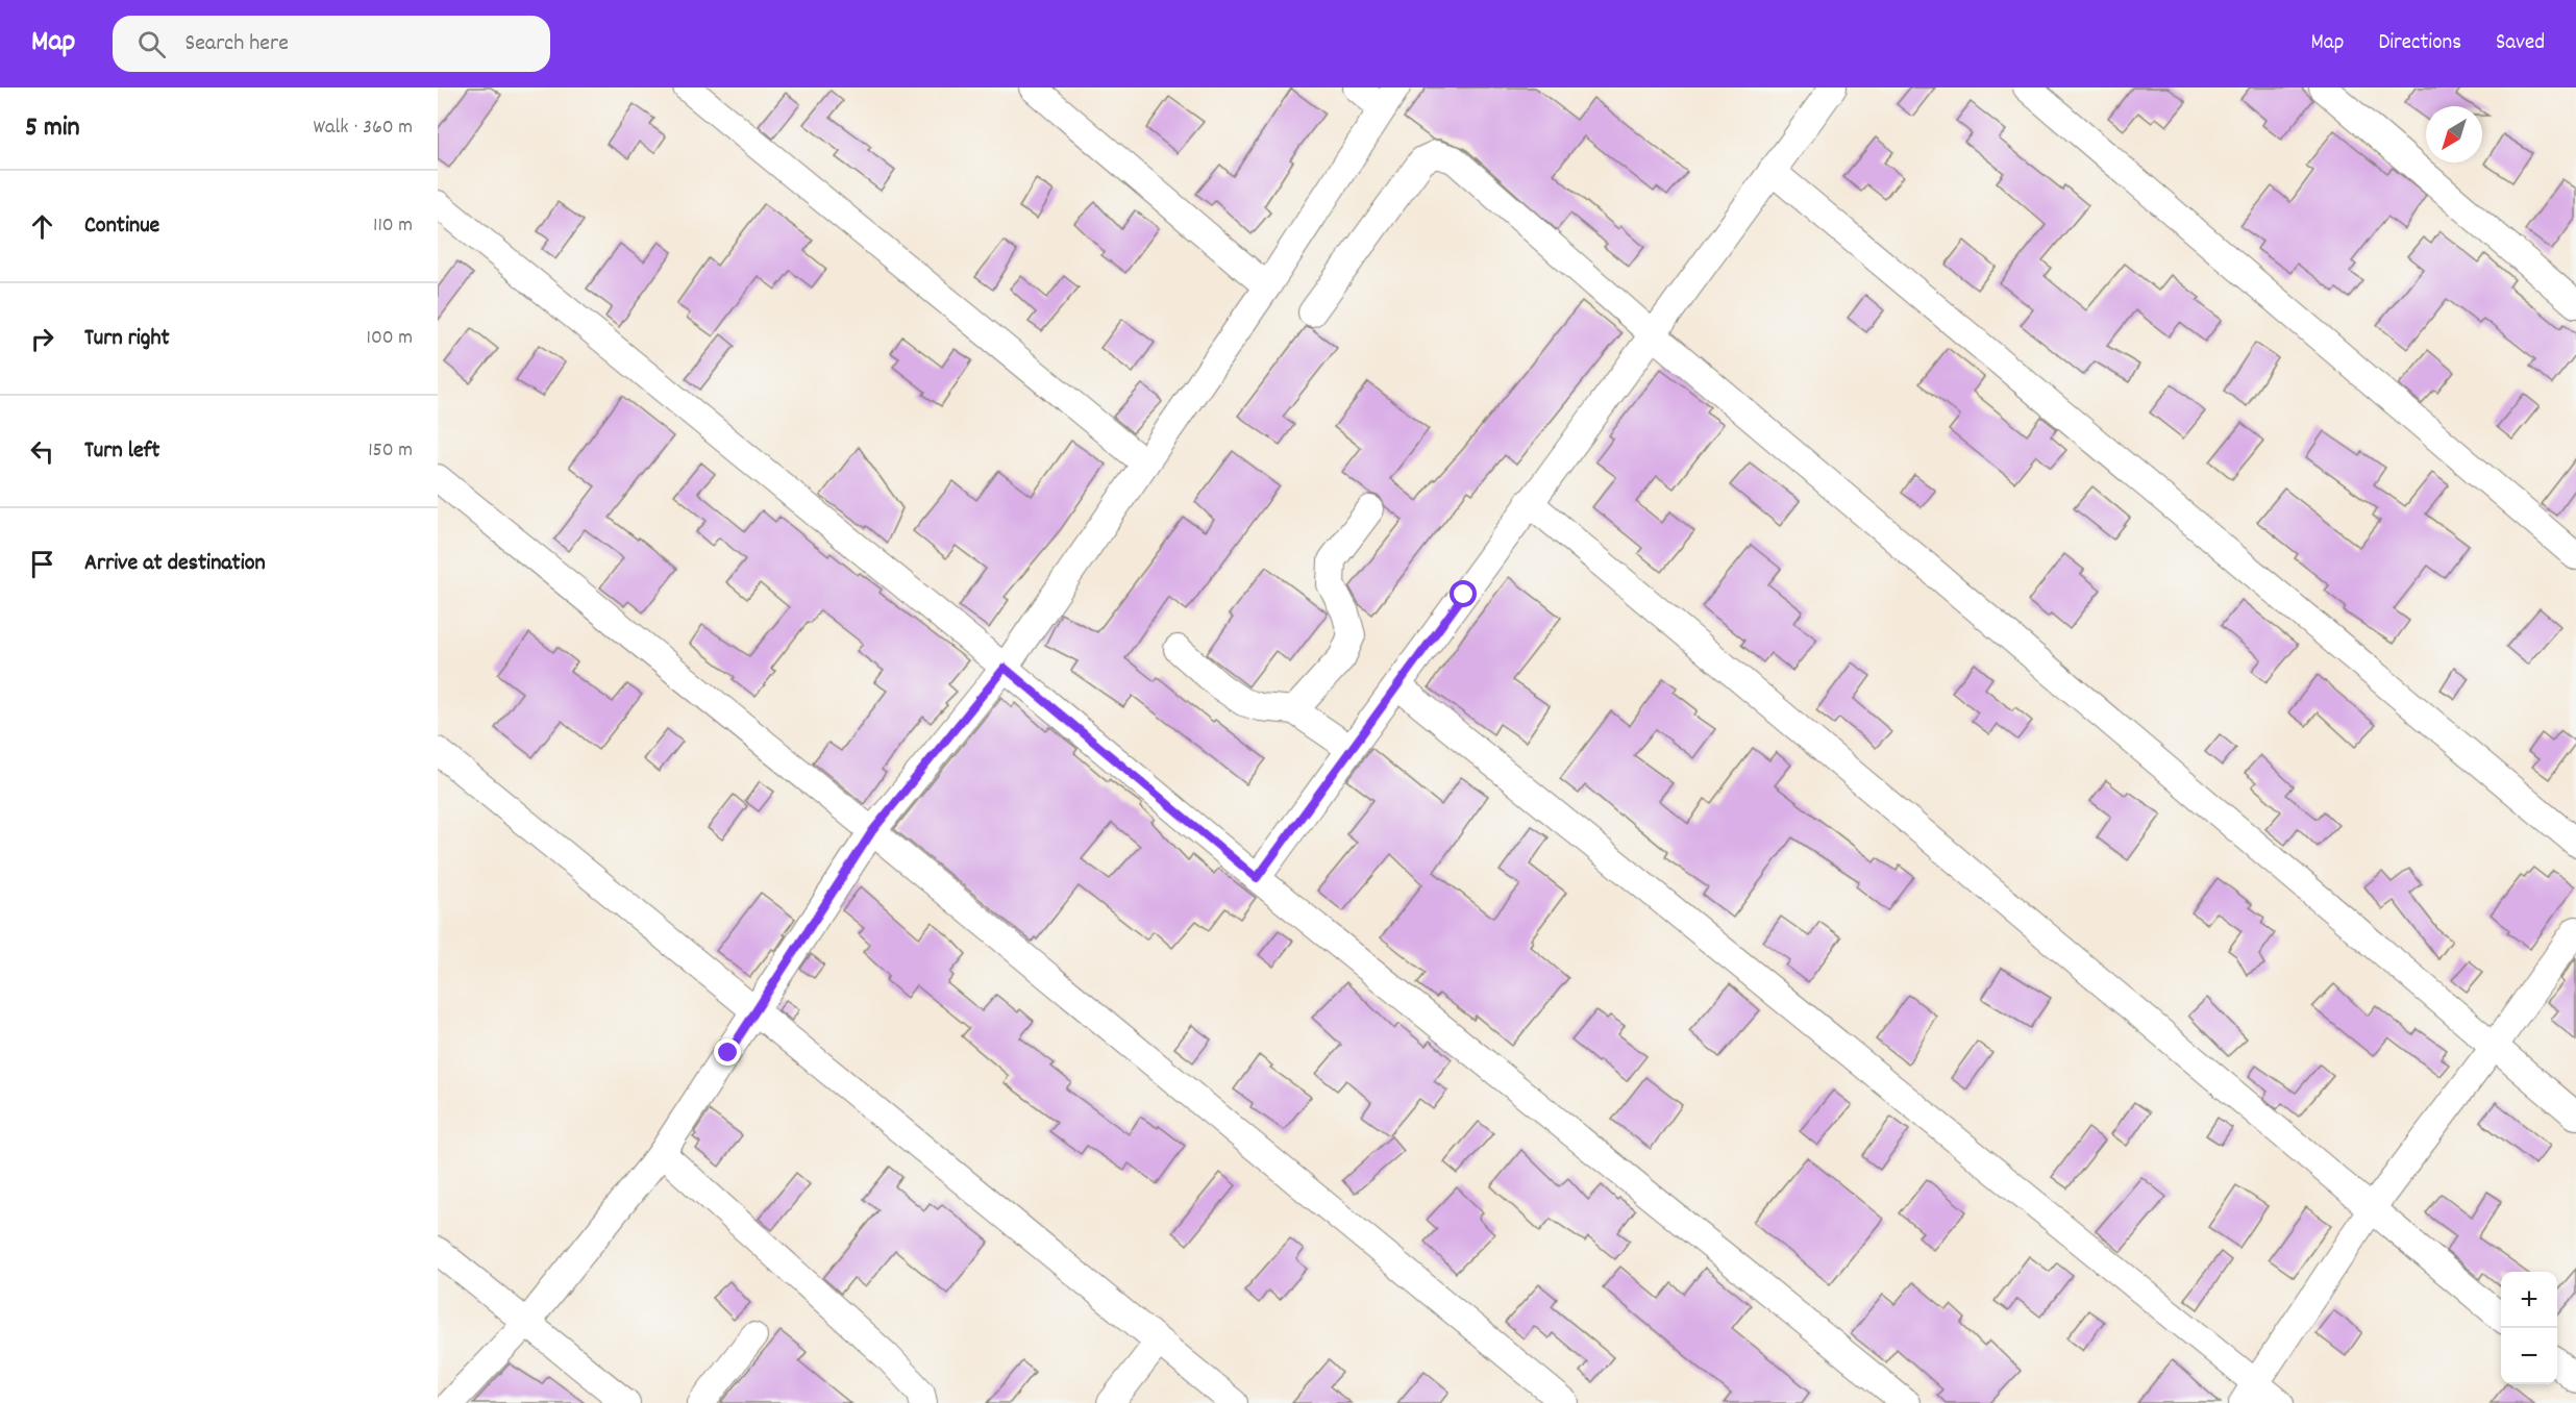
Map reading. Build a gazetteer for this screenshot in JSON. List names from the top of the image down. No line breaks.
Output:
{"north":"bottom left","page":{"header":"Map","search":"Search here","nav":["Map","Directions","Saved"],"heading":["5 min","Walk · 360 m"],"list":[["Continue","110 m"],["Turn right","100 m"],["Turn left","150 m"],"Arrive at destination"],"map_buttons":["+","−"]}}
